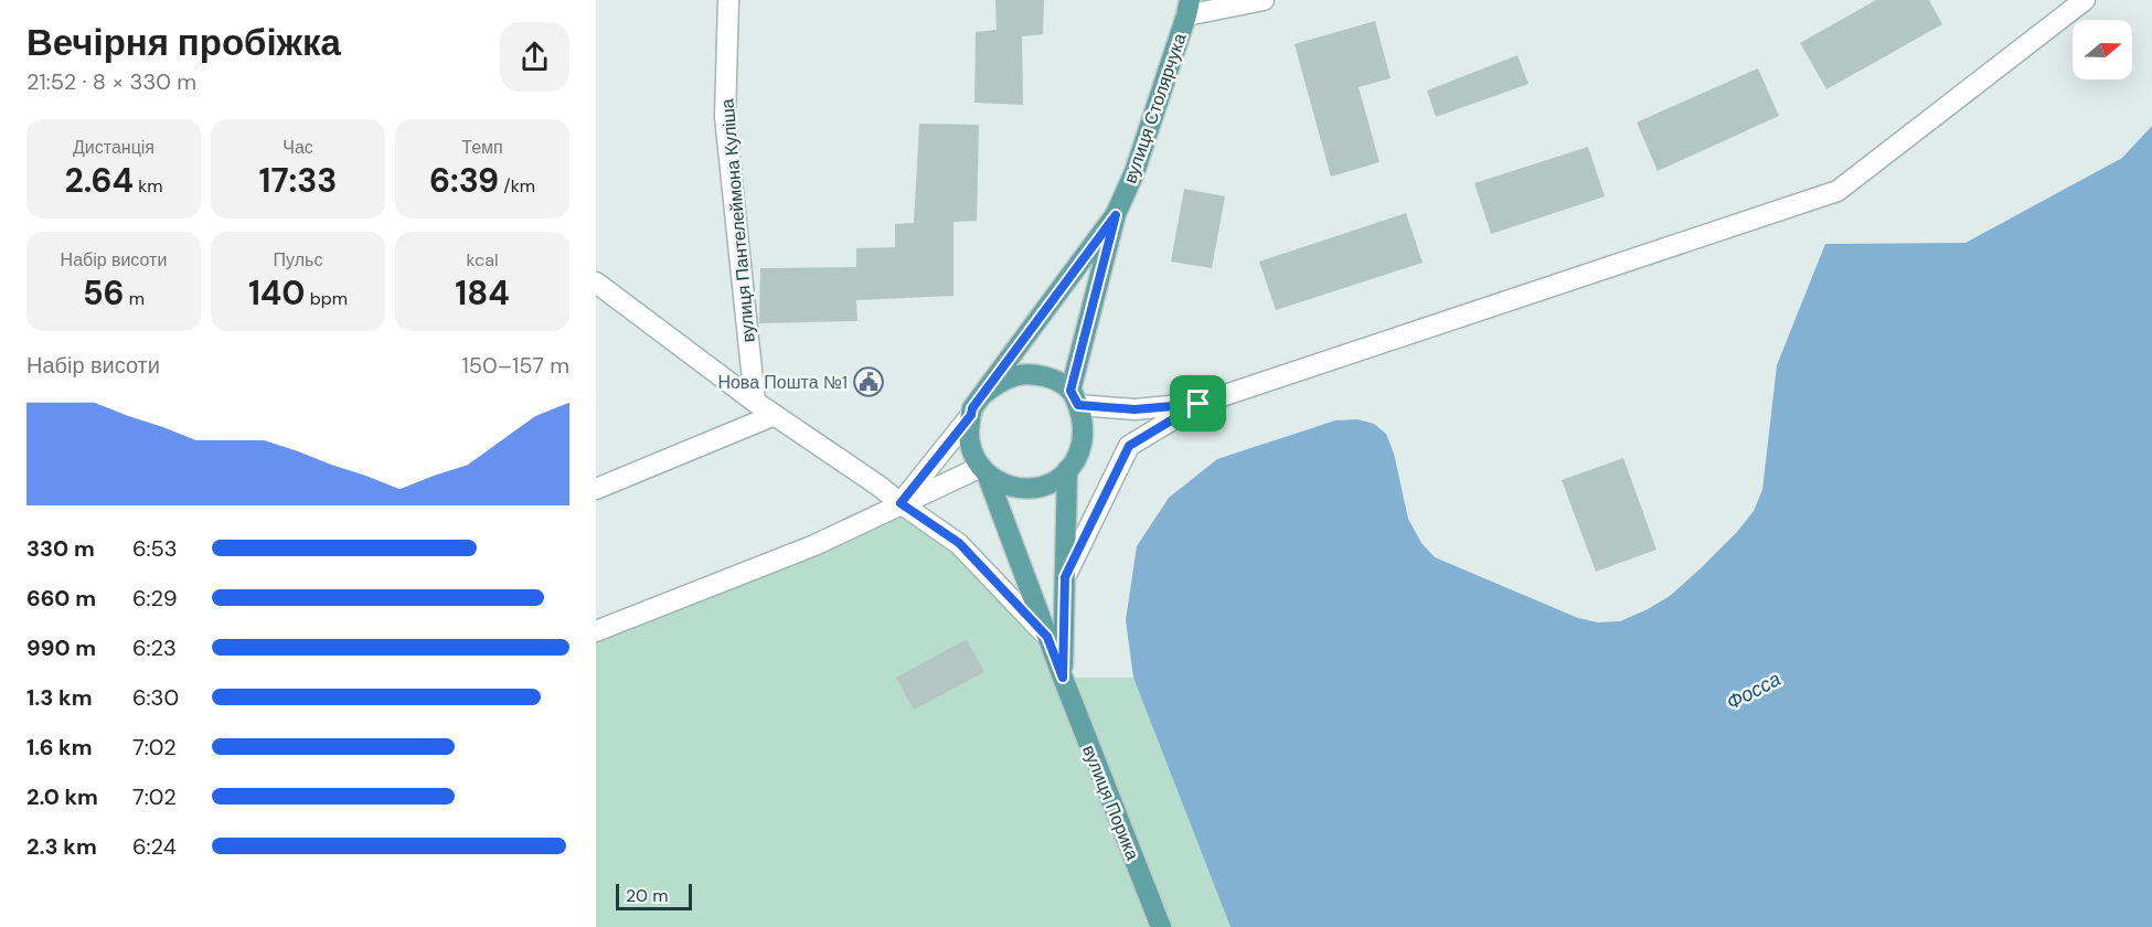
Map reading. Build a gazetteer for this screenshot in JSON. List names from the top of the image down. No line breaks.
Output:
{"streets":{"main road":["вулиця Столярчука","вулиця Порика"],"street":["вулиця Пантелеймона Куліша"]},"water":["Фосса"],"places":{"public building":["Нова Пошта №1"]},"scale_bar":"20 m","north":"right","page":{"heading":["Вечірня пробіжка","21:52 · 8 × 330 m"],"stats":[["Дистанція","2.64 km"],["Час","17:33"],["Темп","6:39 /km"],["Набір висоти","56 m"],["Пульс","140 bpm"],["kcal","184"]],"chart":["Набір висоти","150–157 m"],"list":[{"name":"330 m","note":"6:53"},{"name":"660 m","note":"6:29"},{"name":"990 m","note":"6:23"},{"name":"1.3 km","note":"6:30"},{"name":"1.6 km","note":"7:02"},{"name":"2.0 km","note":"7:02"},{"name":"2.3 km","note":"6:24"}],"scale":"20 m"}}
